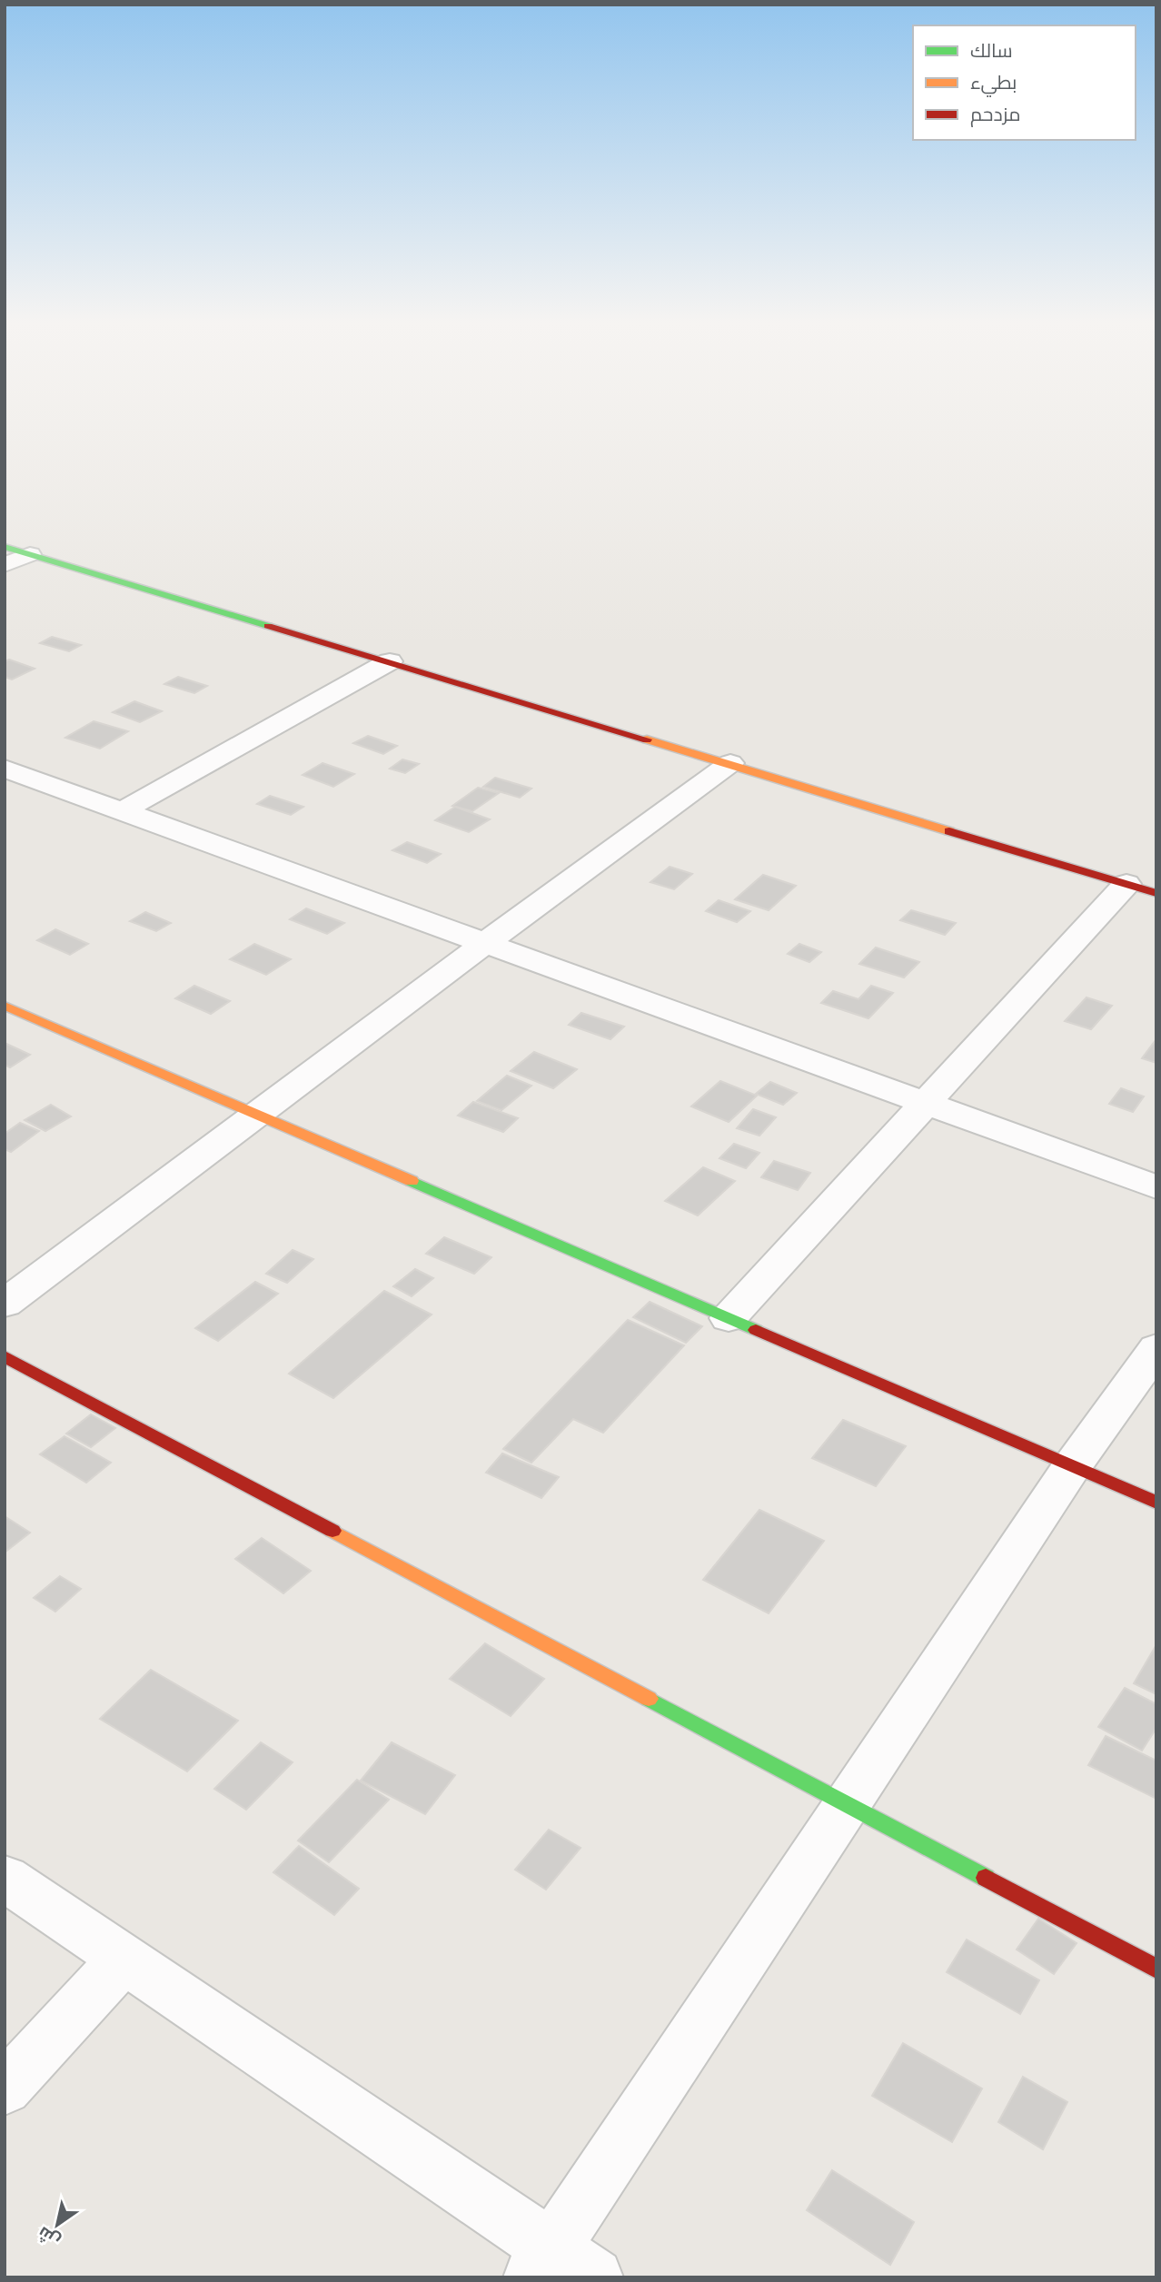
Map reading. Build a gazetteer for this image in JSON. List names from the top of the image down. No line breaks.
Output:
{"legend":["سالك","بطيء","مزدحم"],"north":"bottom left"}
